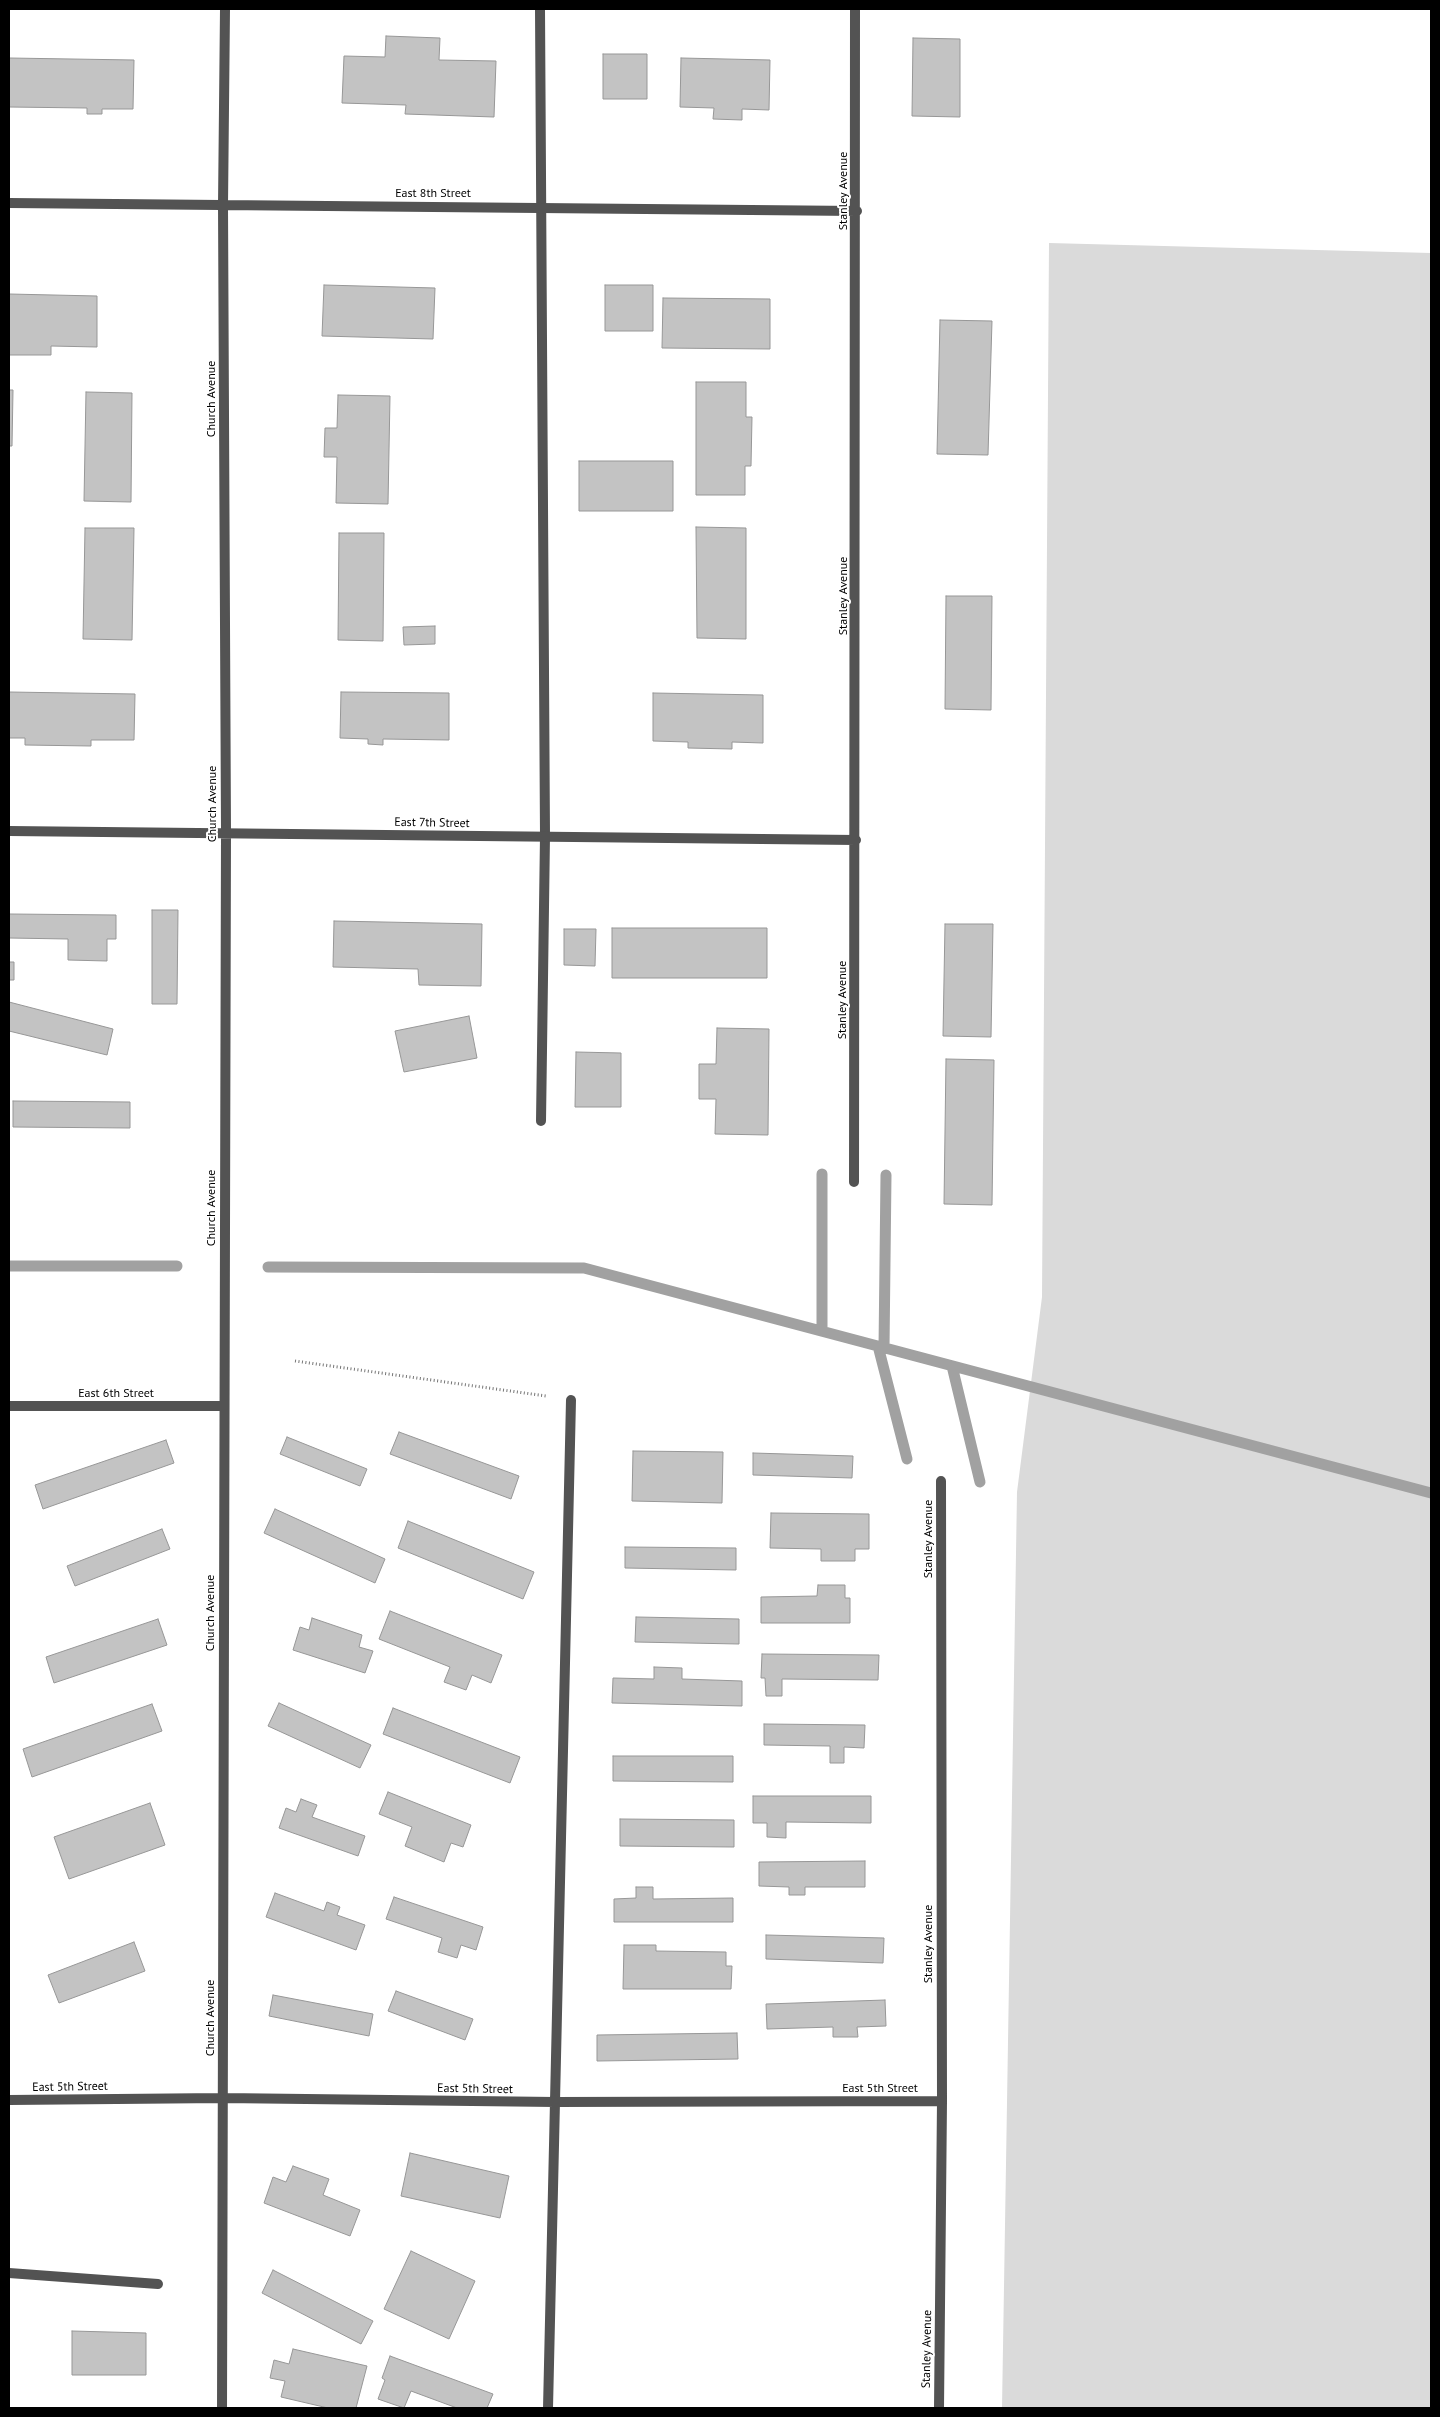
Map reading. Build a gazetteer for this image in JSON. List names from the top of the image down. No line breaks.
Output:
{"streets":{"street":["Stanley Avenue","East 8th Street","Church Avenue","East 7th Street","East 6th Street","East 5th Street"]},"crossings":[["Stanley Avenue","East 8th Street"],["Stanley Avenue","East 7th Street"],["Stanley Avenue","East 5th Street"],["East 8th Street","Church Avenue"],["Church Avenue","East 7th Street"],["Church Avenue","East 6th Street"],["Church Avenue","East 5th Street"]]}
